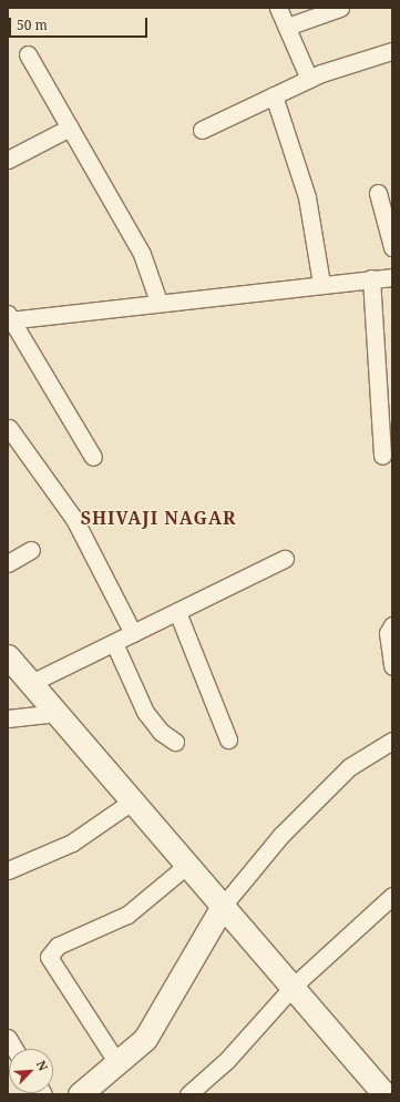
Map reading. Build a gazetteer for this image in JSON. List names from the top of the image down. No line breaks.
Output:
{"districts":["SHIVAJI NAGAR"],"scale_bar":"50 m","north":"top right"}
